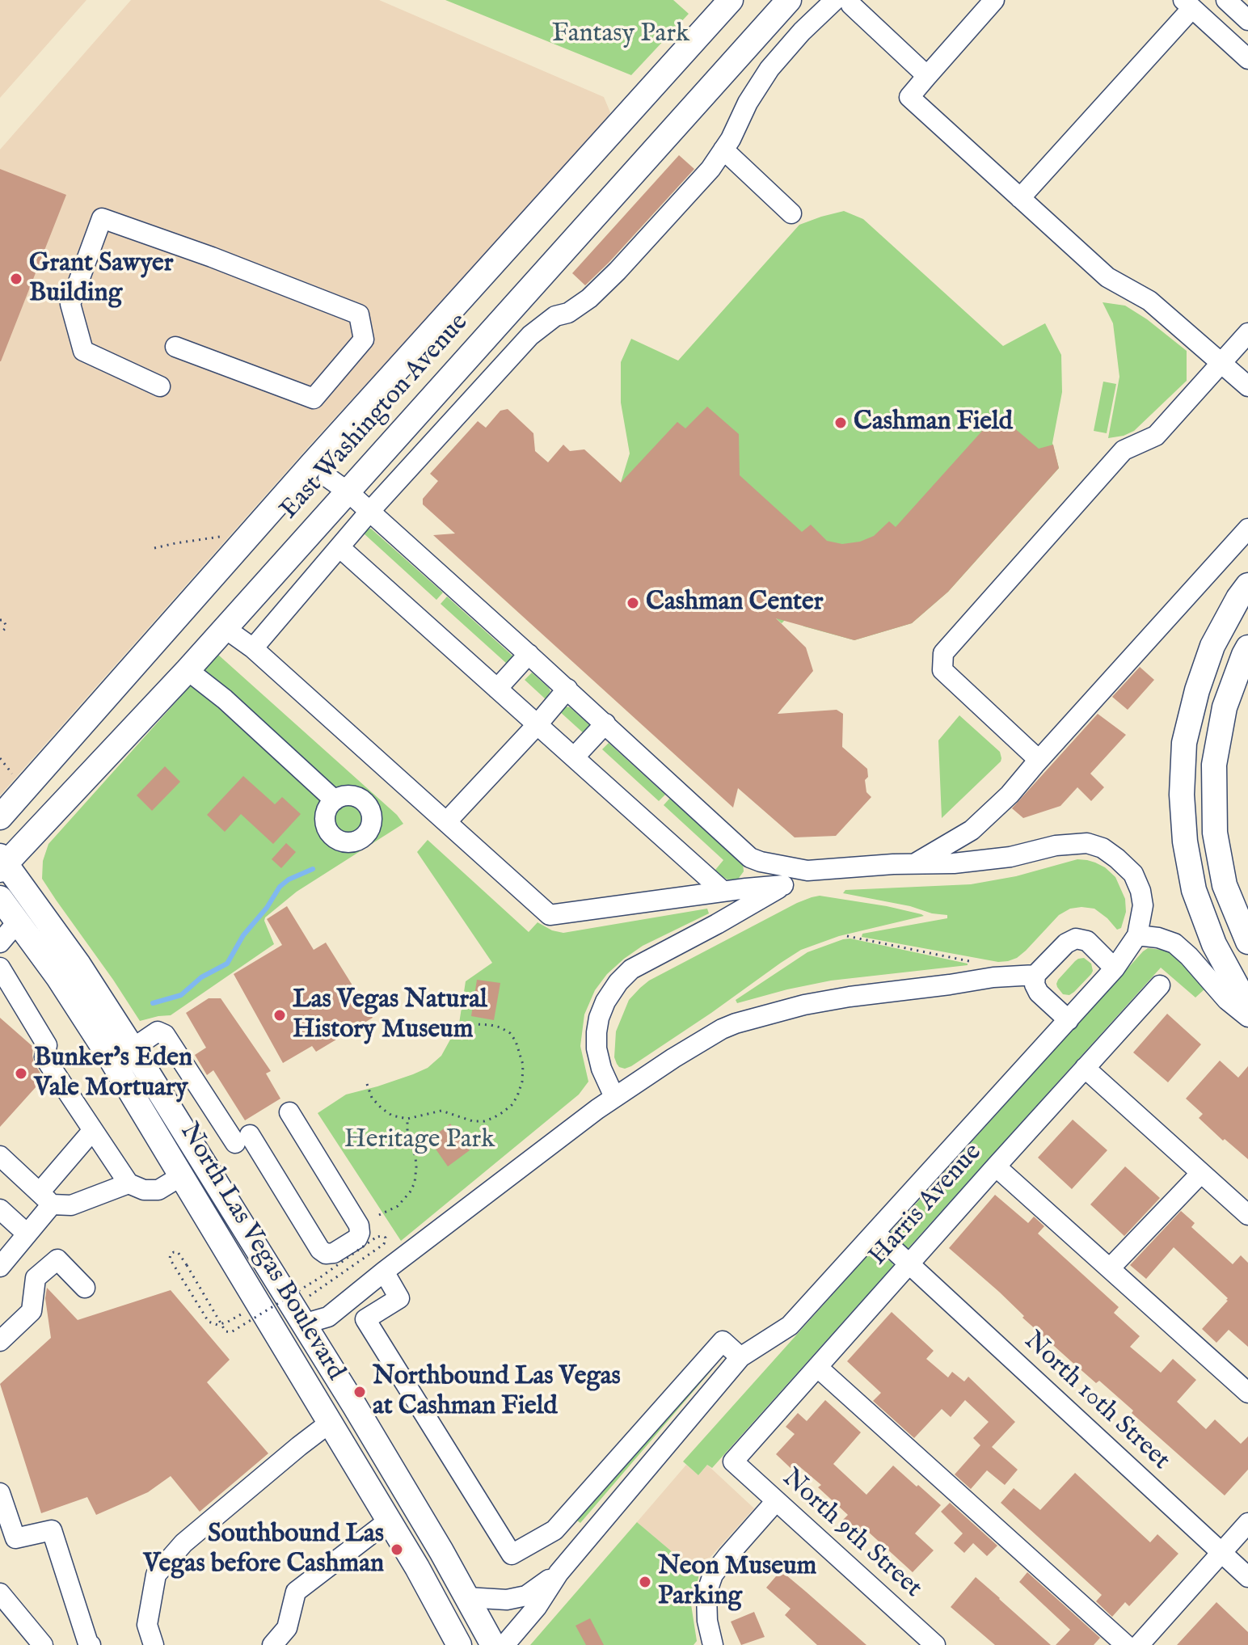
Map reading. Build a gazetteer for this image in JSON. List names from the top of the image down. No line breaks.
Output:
{"streets":{"main road":["East Washington Avenue","North Las Vegas Boulevard"],"street":["Harris Avenue","North 10th Street","North 9th Street"]},"crossings":[["East Washington Avenue","North Las Vegas Boulevard"],["Harris Avenue","North 10th Street"],["Harris Avenue","North 9th Street"]],"parks":["Fantasy Park","Heritage Park"],"places":["Grant Sawyer Building","Cashman Field","Cashman Center","Las Vegas Natural History Museum","Bunker's Eden Vale Mortuary","Northbound Las Vegas at Cashman Field","Southbound Las Vegas before Cashman","Neon Museum Parking"]}
